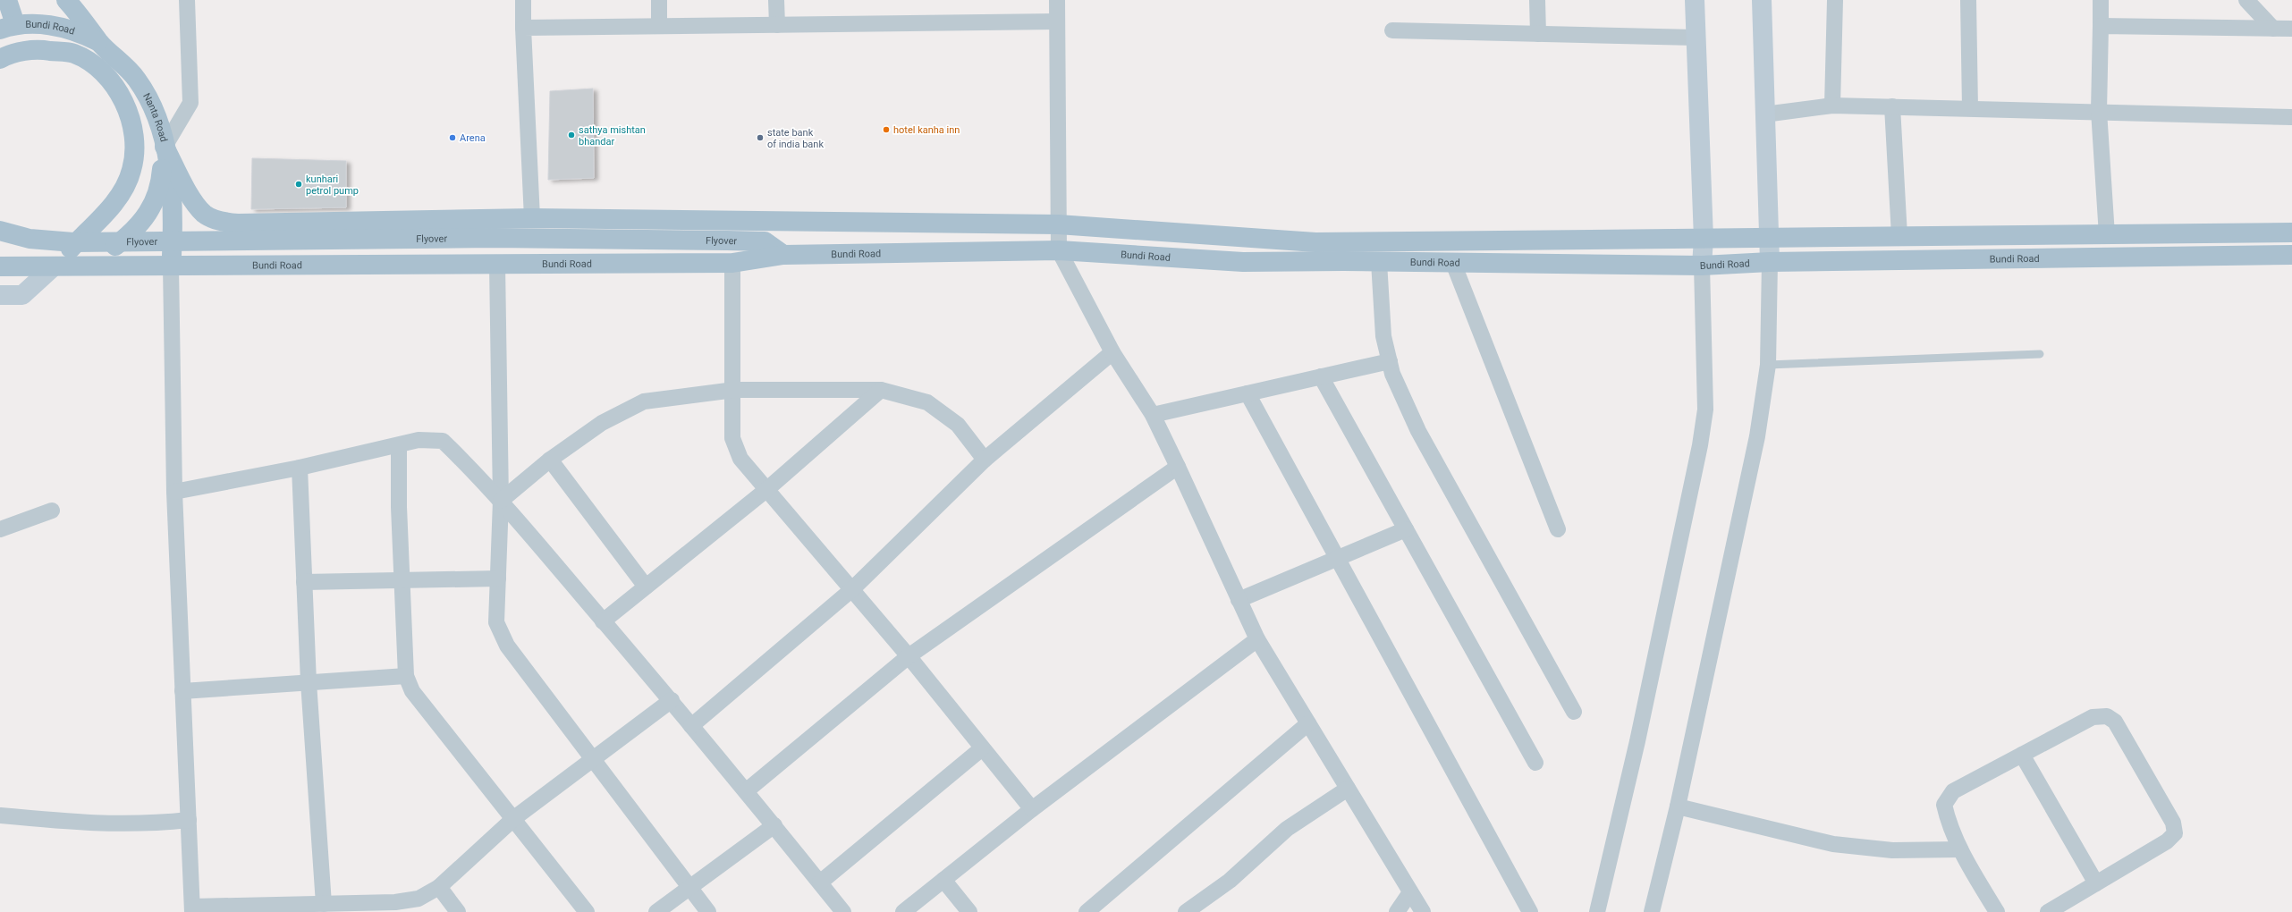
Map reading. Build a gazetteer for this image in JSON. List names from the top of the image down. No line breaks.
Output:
{"streets":{"main road":["Bundi Road","Nanta Road","Flyover"]},"crossings":[["Bundi Road","Nanta Road"],["Bundi Road","Flyover"]],"places":["hotel kanha inn","sathya mishtan bhandar","Arena","state bank of india bank","kunhari petrol pump"]}
